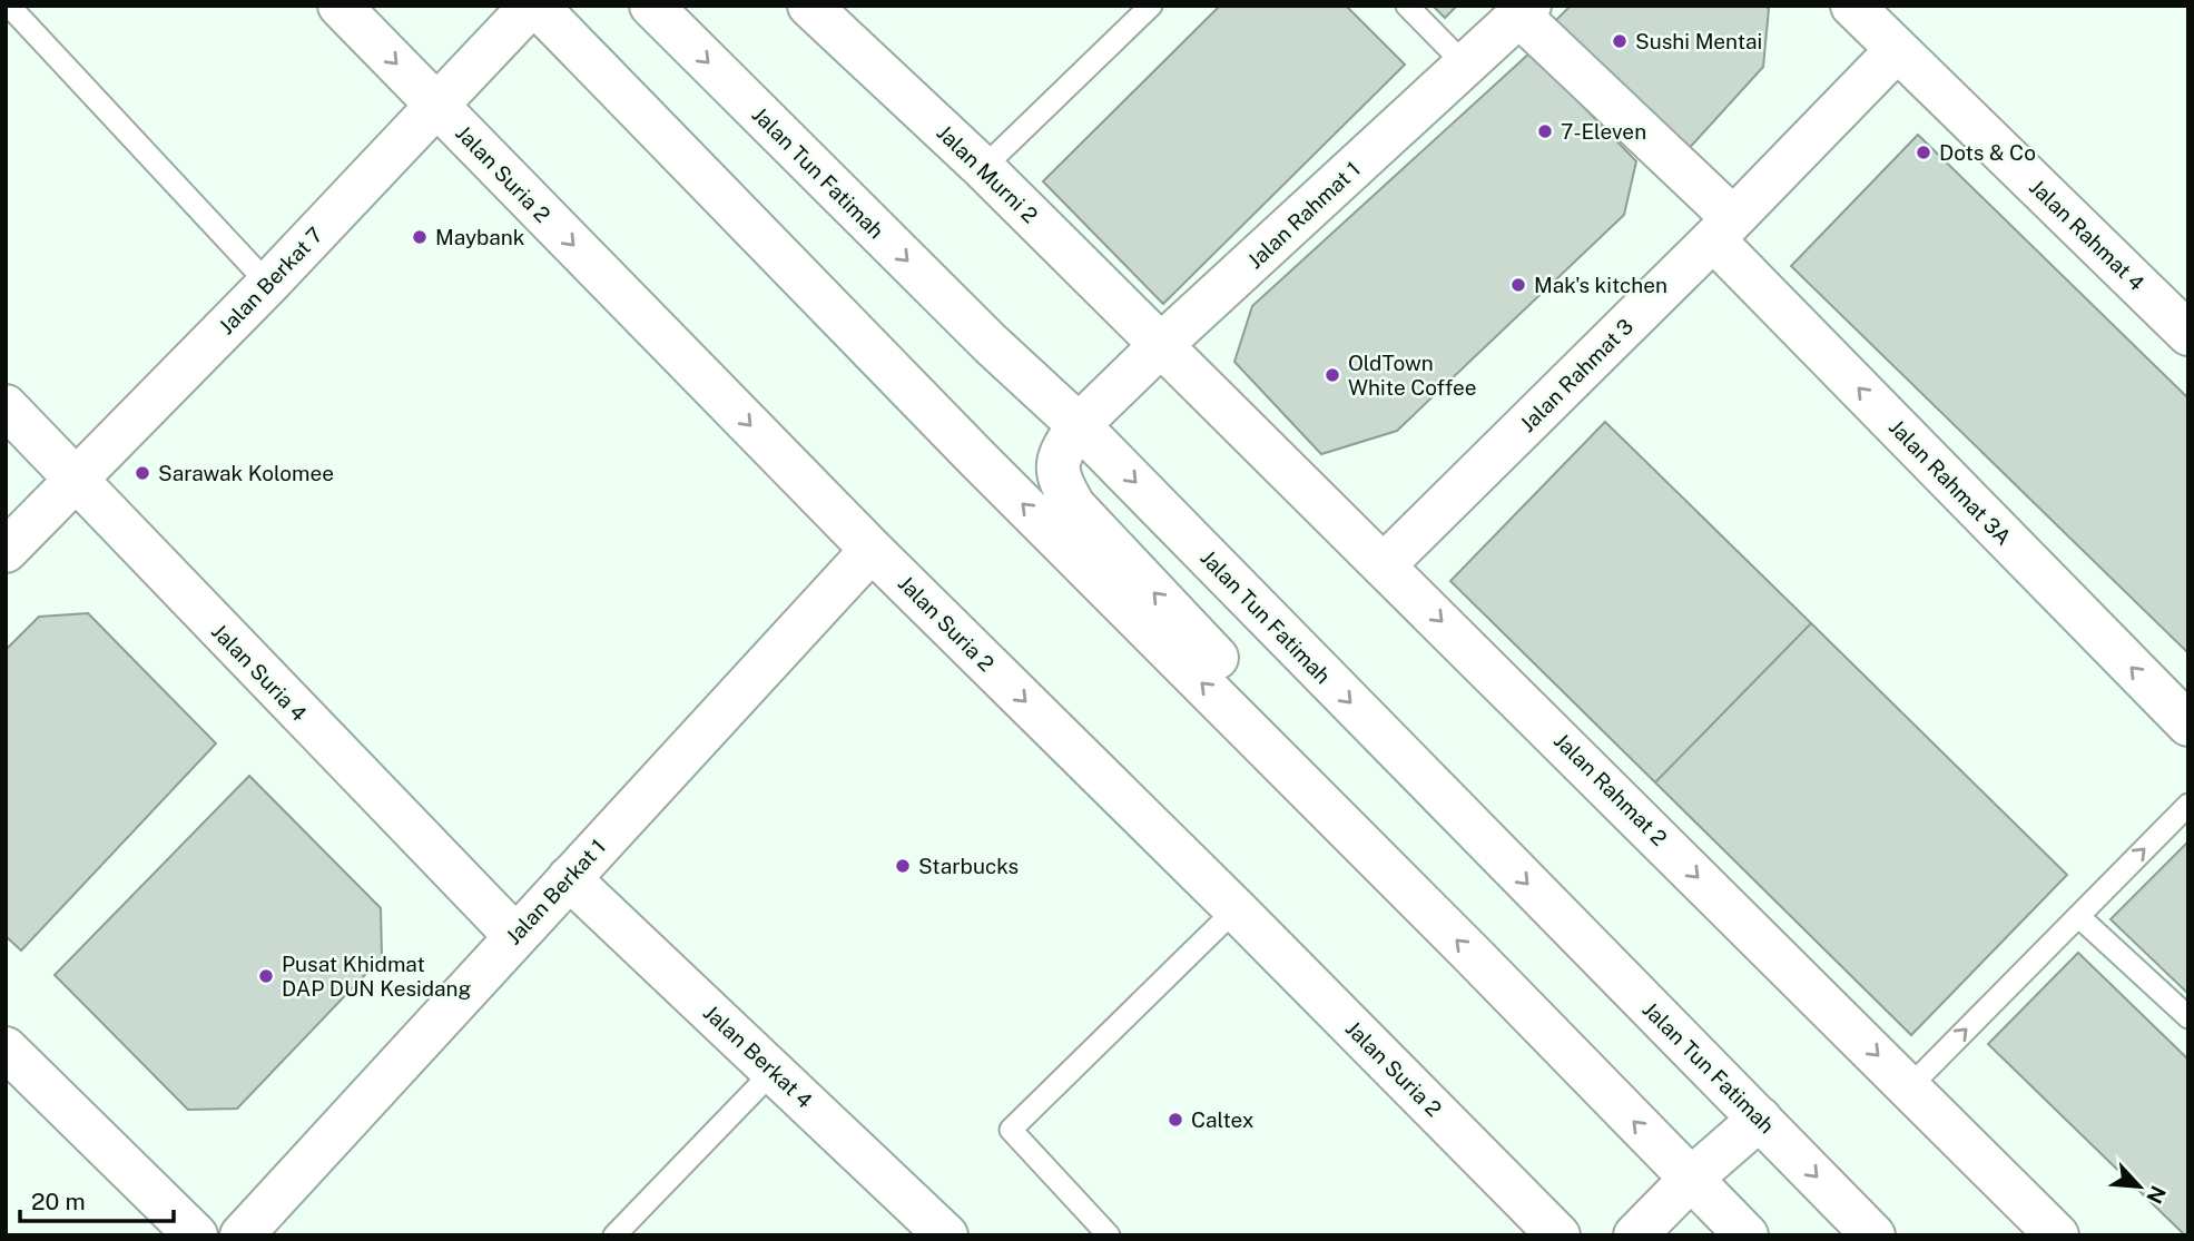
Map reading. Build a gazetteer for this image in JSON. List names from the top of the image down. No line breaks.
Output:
{"streets":{"street":["Jalan Tun Fatimah","Jalan Suria 2","Jalan Murni 2","Jalan Rahmat 1","Jalan Rahmat 4","Jalan Berkat 7","Jalan Rahmat 3","Jalan Rahmat 3A","Jalan Suria 4","Jalan Rahmat 2","Jalan Berkat 1","Jalan Berkat 4"]},"crossings":[["Jalan Tun Fatimah","Jalan Rahmat 1"],["Jalan Suria 2","Jalan Berkat 7"],["Jalan Suria 2","Jalan Berkat 1"],["Jalan Murni 2","Jalan Rahmat 1"],["Jalan Murni 2","Jalan Rahmat 2"],["Jalan Rahmat 1","Jalan Rahmat 3A"],["Jalan Rahmat 1","Jalan Rahmat 2"],["Jalan Rahmat 4","Jalan Rahmat 3"],["Jalan Berkat 7","Jalan Suria 4"],["Jalan Rahmat 3","Jalan Rahmat 3A"],["Jalan Rahmat 3","Jalan Rahmat 2"],["Jalan Suria 4","Jalan Berkat 1"],["Jalan Berkat 1","Jalan Berkat 4"]],"one_way":["Jalan Rahmat 3A"],"places":["Sushi Mentai","7-Eleven","Dots & Co","Maybank","Mak's kitchen","OldTown White Coffee","Sarawak Kolomee","Starbucks","Pusat Khidmat DAP DUN Kesidang","Caltex"],"scale_bar":"20 m","north":"bottom right"}
